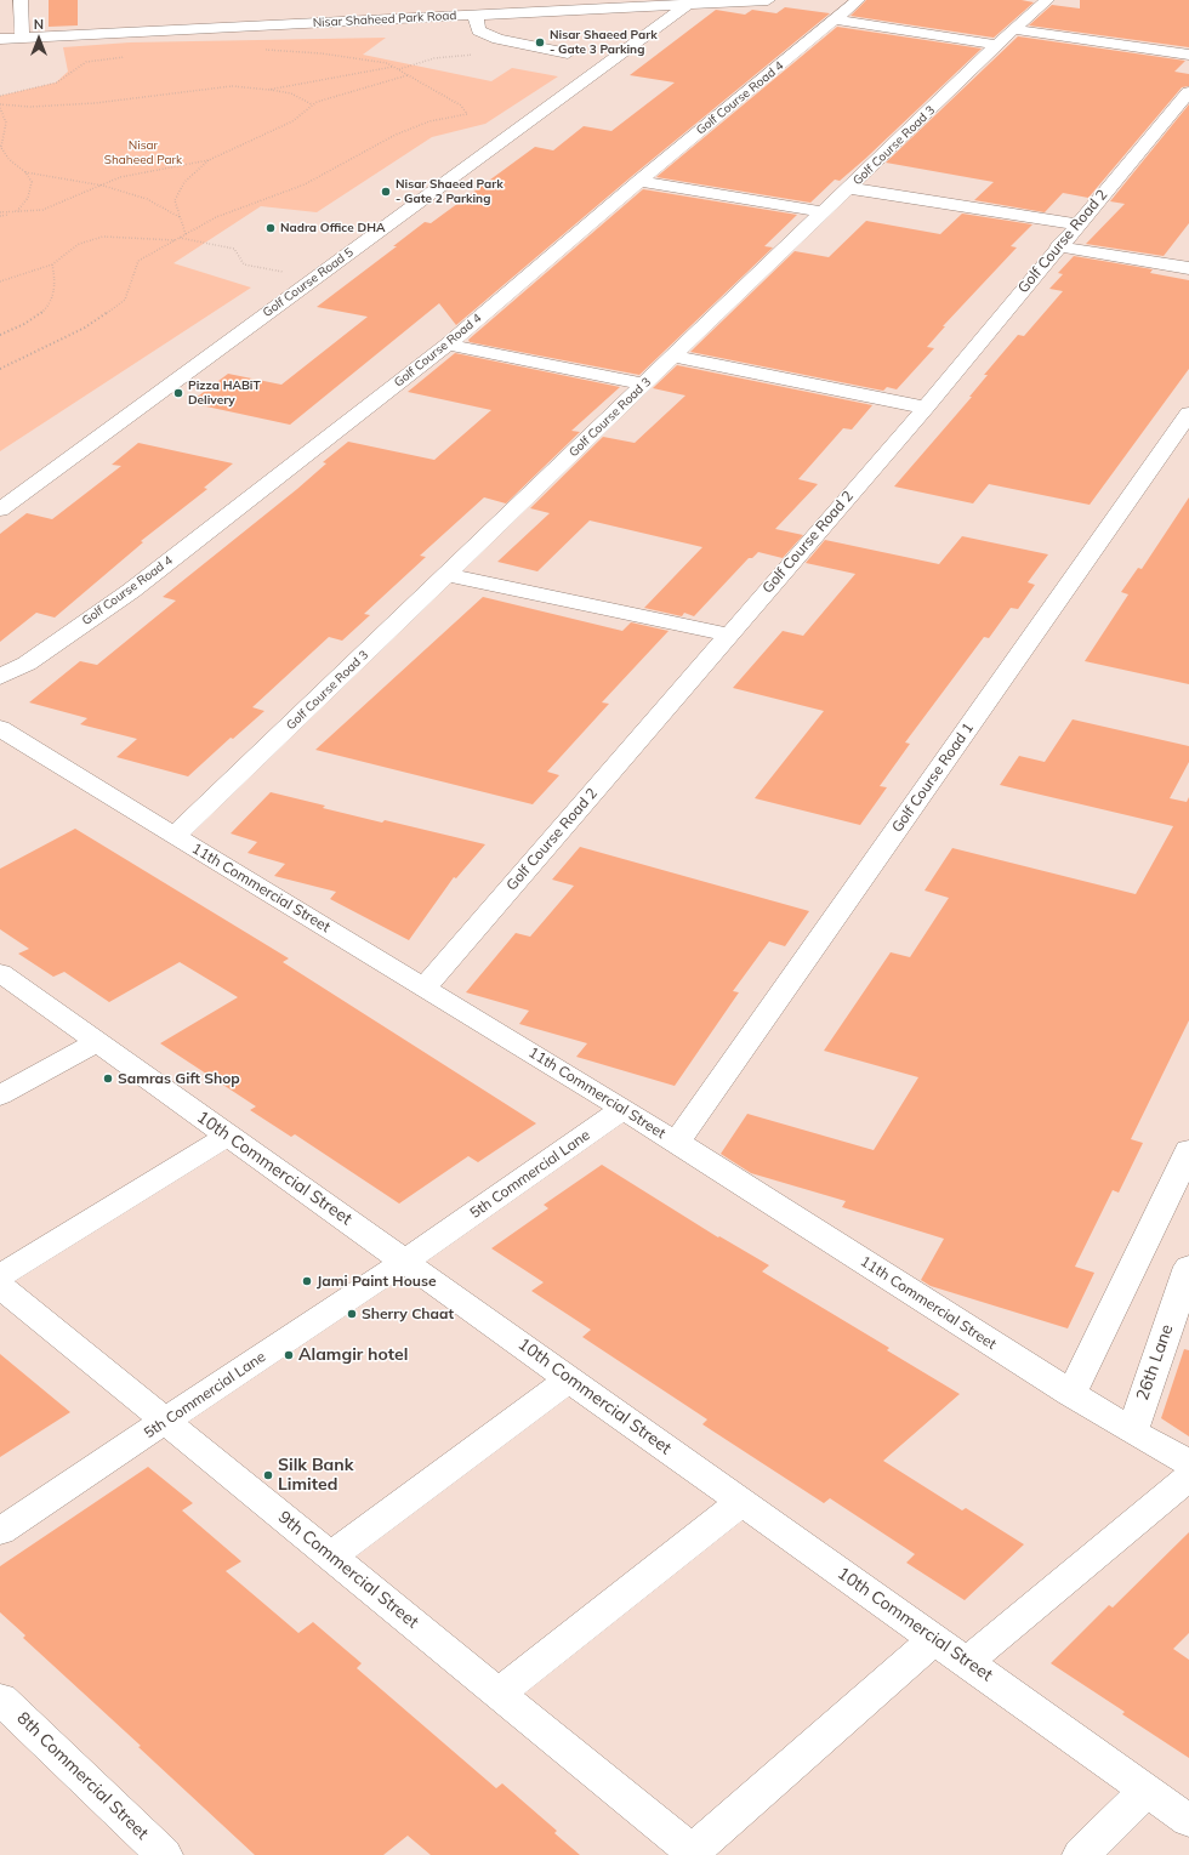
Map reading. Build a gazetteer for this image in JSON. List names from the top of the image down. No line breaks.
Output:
{"streets":{"street":["Nisar Shaheed Park Road","Golf Course Road 4","Golf Course Road 3","Golf Course Road 2","Golf Course Road 5","Golf Course Road 1","11th Commercial Street","10th Commercial Street","5th Commercial Lane","26th Lane","9th Commercial Street","8th Commercial Street"]},"crossings":[["Nisar Shaheed Park Road","Golf Course Road 5"],["Golf Course Road 3","11th Commercial Street"],["Golf Course Road 2","11th Commercial Street"],["Golf Course Road 1","11th Commercial Street"],["11th Commercial Street","5th Commercial Lane"],["11th Commercial Street","26th Lane"],["10th Commercial Street","5th Commercial Lane"],["5th Commercial Lane","9th Commercial Street"]],"parks":["Nisar Shaheed Park"],"places":["Nisar Shaeed Park - Gate 3 Parking","Nisar Shaeed Park - Gate 2 Parking","Nadra Office DHA","Pizza HABiT Delivery","Samras Gift Shop","Jami Paint House","Sherry Chaat","Alamgir hotel","Silk Bank Limited"],"north":"top"}
